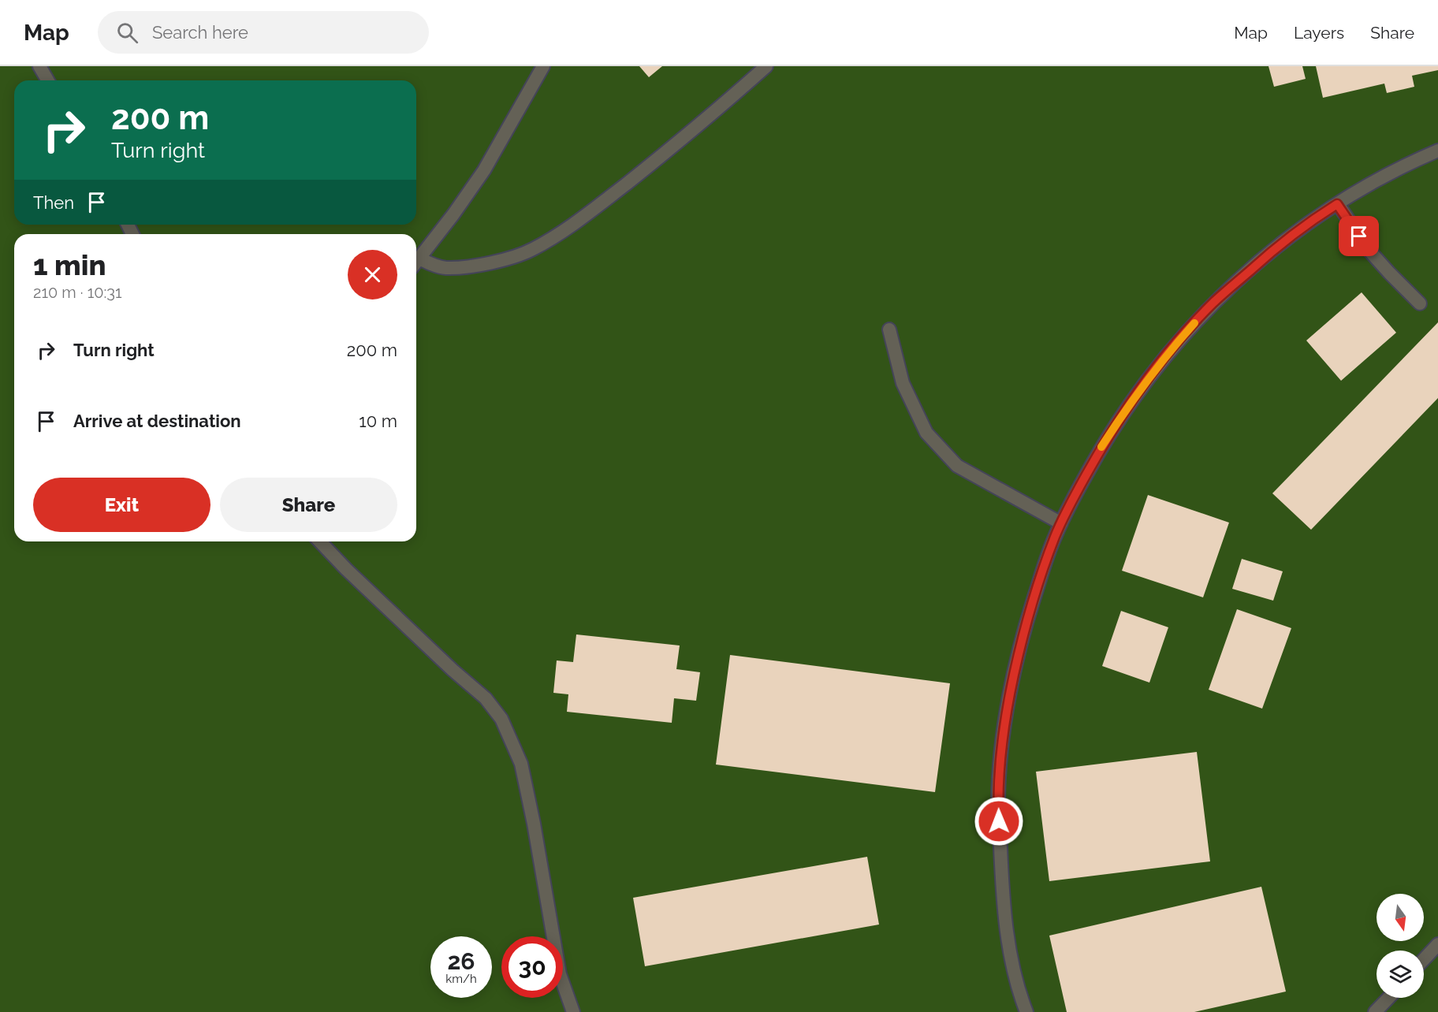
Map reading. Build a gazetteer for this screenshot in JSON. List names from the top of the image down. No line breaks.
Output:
{"north":"bottom","page":{"header":"Map","search":"Search here","nav":["Map","Layers","Share"],"turn":["200 m","Turn right"],"then":"Then","heading":["1 min","210 m · 10:31"],"list":[{"name":"Turn right","value":"200 m"},{"name":"Arrive at destination","value":"10 m"}],"buttons":["Exit","Share"],"speed":"26 km/h","limit":"30"}}
